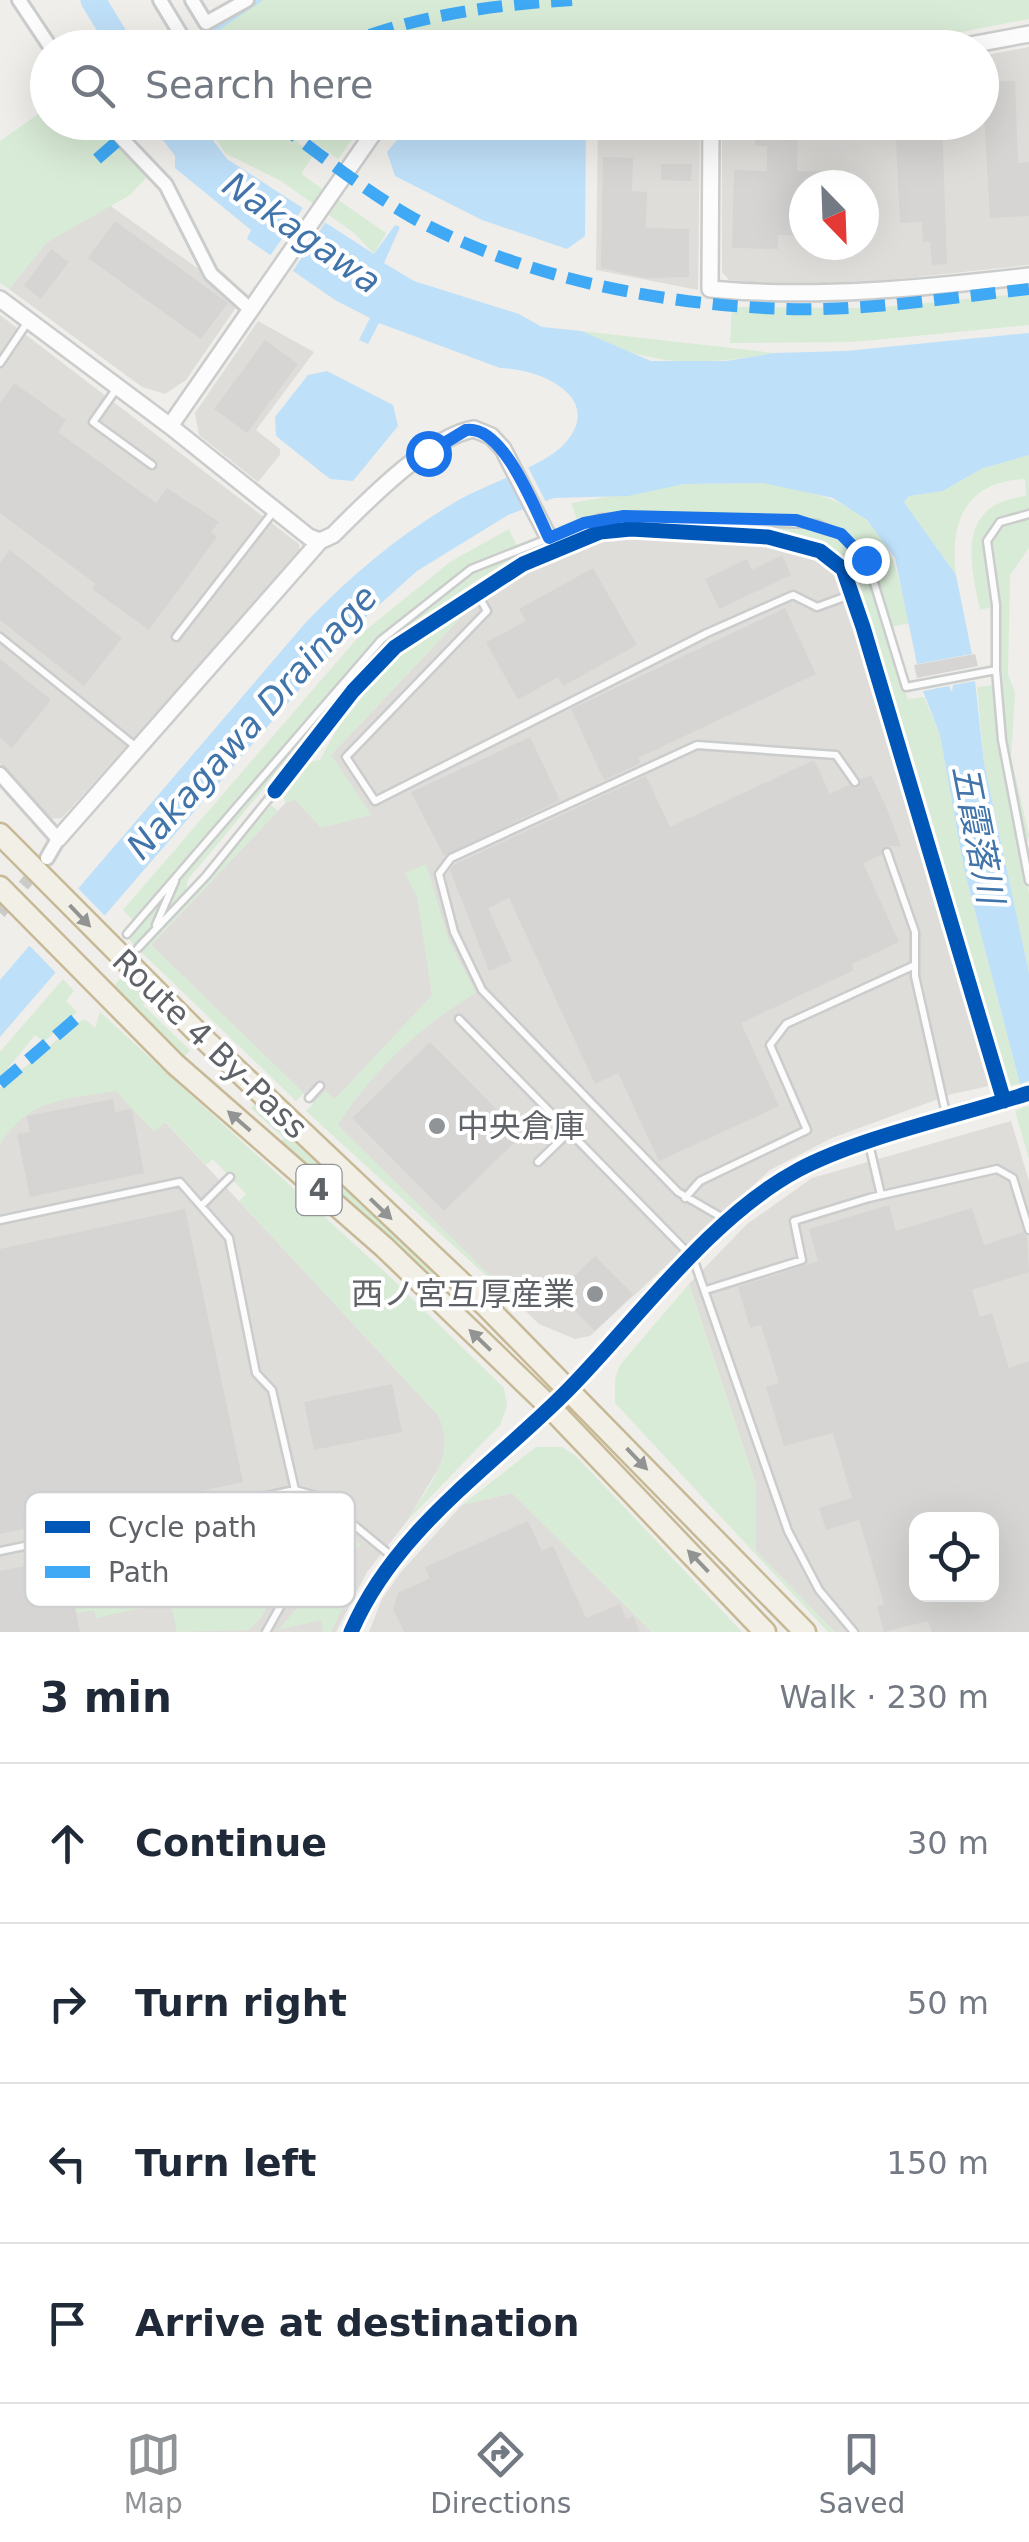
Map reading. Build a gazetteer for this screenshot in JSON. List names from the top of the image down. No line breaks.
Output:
{"streets":{"highway":["Route 4 By-Pass","4"]},"water":["Nakagawa","Nakagawa Drainage","五霞落川"],"places":["中央倉庫","西ノ宮互厚産業"],"legend":["Cycle path","Path"],"north":"bottom right","page":{"search":"Search here","heading":["3 min","Walk · 230 m"],"list":[["Continue","30 m"],["Turn right","50 m"],["Turn left","150 m"],"Arrive at destination"],"nav":["Map","Directions","Saved"]}}
